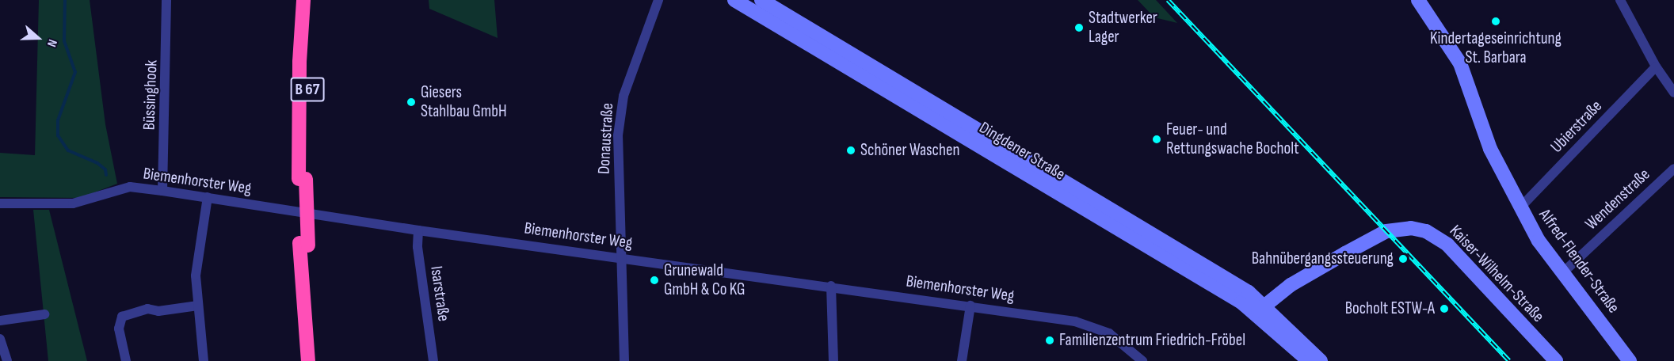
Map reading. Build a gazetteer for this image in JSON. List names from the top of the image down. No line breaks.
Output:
{"streets":{"highway":["B 67"],"main road":["Dingdener Straße","Alfred-Flender-Straße","Kaiser-Wilhelm-Straße"],"street":["Büssinghook","Ubierstraße","Donaustraße","Biemenhorster Weg","Wendenstraße","Isarstraße"]},"crossings":[["Büssinghook","Biemenhorster Weg"],["Ubierstraße","Alfred-Flender-Straße"],["Donaustraße","Biemenhorster Weg"],["Dingdener Straße","Kaiser-Wilhelm-Straße"],["Biemenhorster Weg","Isarstraße"],["Wendenstraße","Alfred-Flender-Straße"]],"places":["Kindertageseinrichtung St. Barbara","Stadtwerker Lager","Giesers Stahlbau GmbH","Feuer- und Rettungswache Bocholt","Schöner Waschen","Bahnübergangssteuerung","Grunewald GmbH & Co KG","Bocholt ESTW-A","Familienzentrum Friedrich-Fröbel"],"north":"right"}
